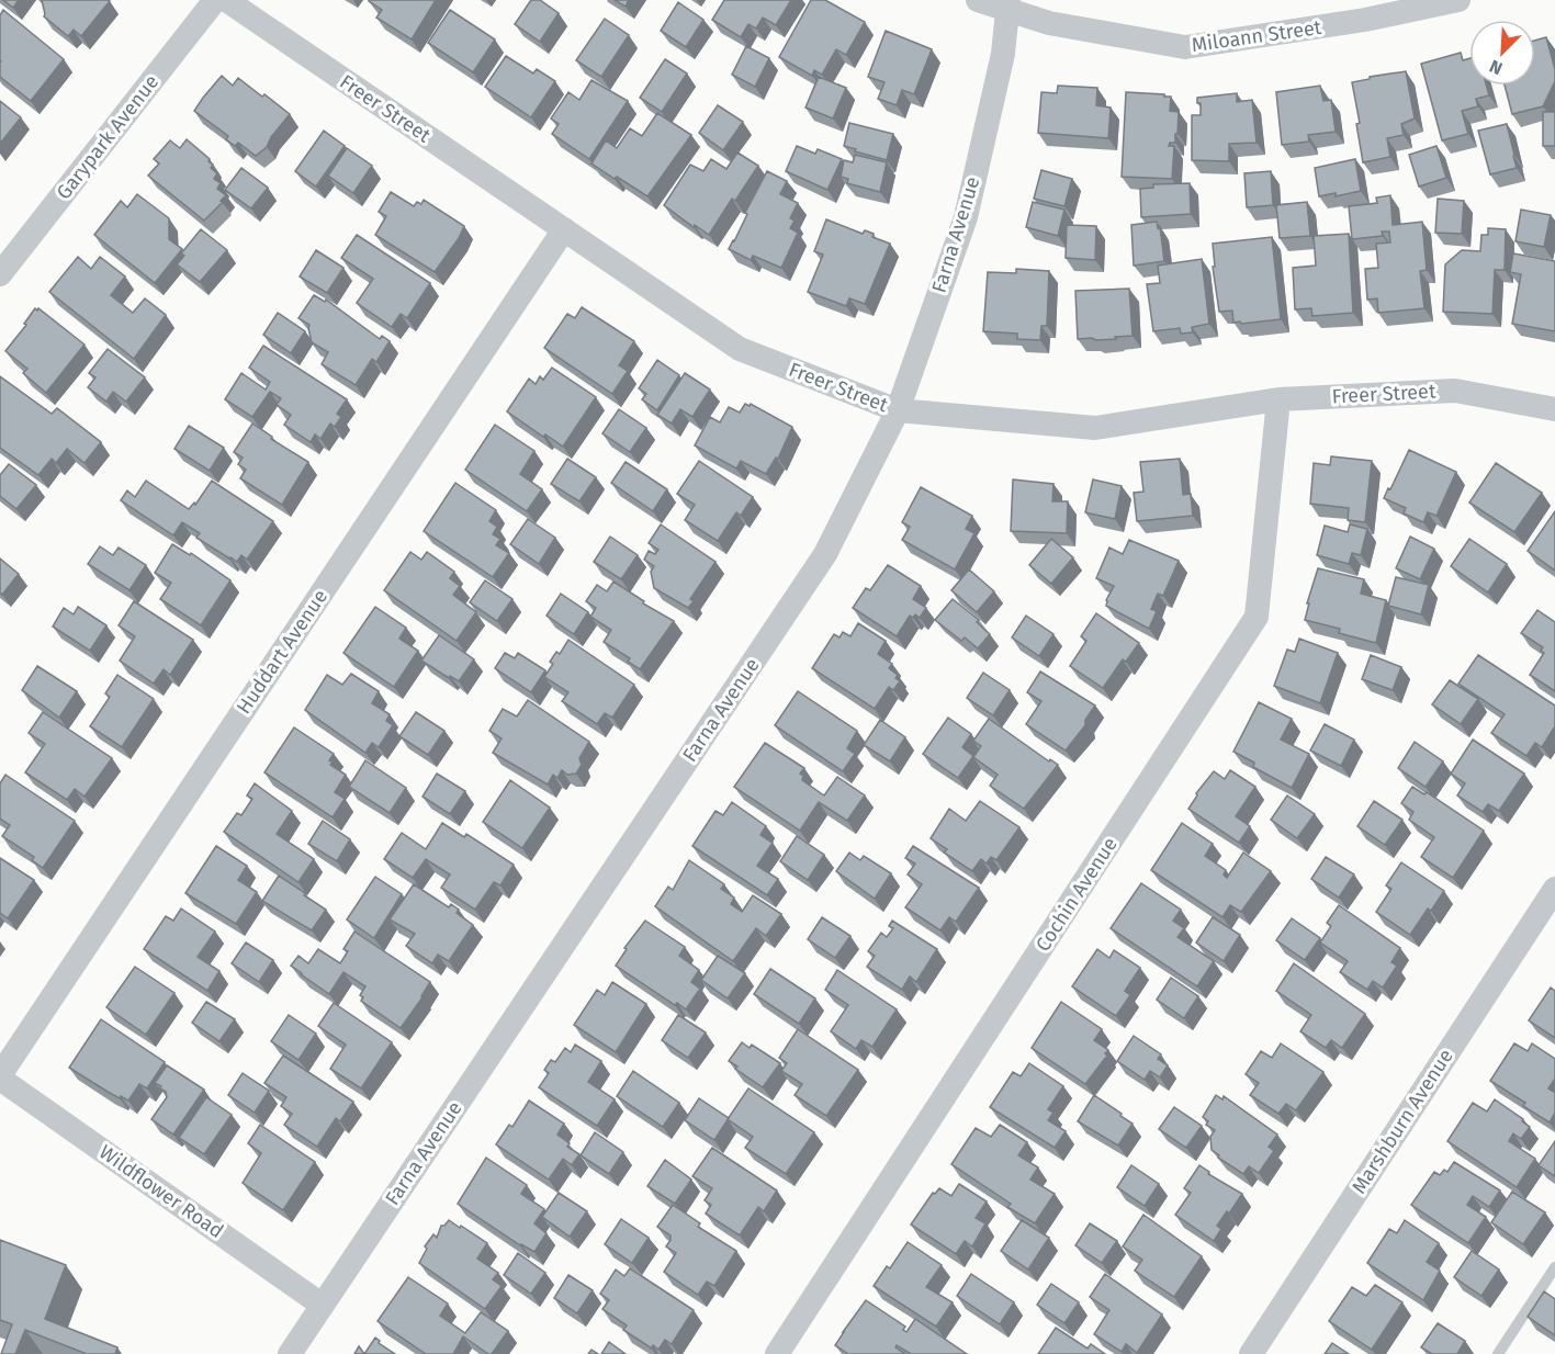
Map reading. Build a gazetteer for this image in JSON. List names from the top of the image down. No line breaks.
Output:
{"streets":{"street":["Miloann Street","Freer Street","Garypark Avenue","Farna Avenue","Huddart Avenue","Cochin Avenue","Marshburn Avenue","Wildflower Road"]},"crossings":[["Miloann Street","Farna Avenue"],["Freer Street","Farna Avenue"],["Freer Street","Huddart Avenue"],["Freer Street","Cochin Avenue"],["Farna Avenue","Wildflower Road"],["Huddart Avenue","Wildflower Road"]],"north":"bottom left"}
